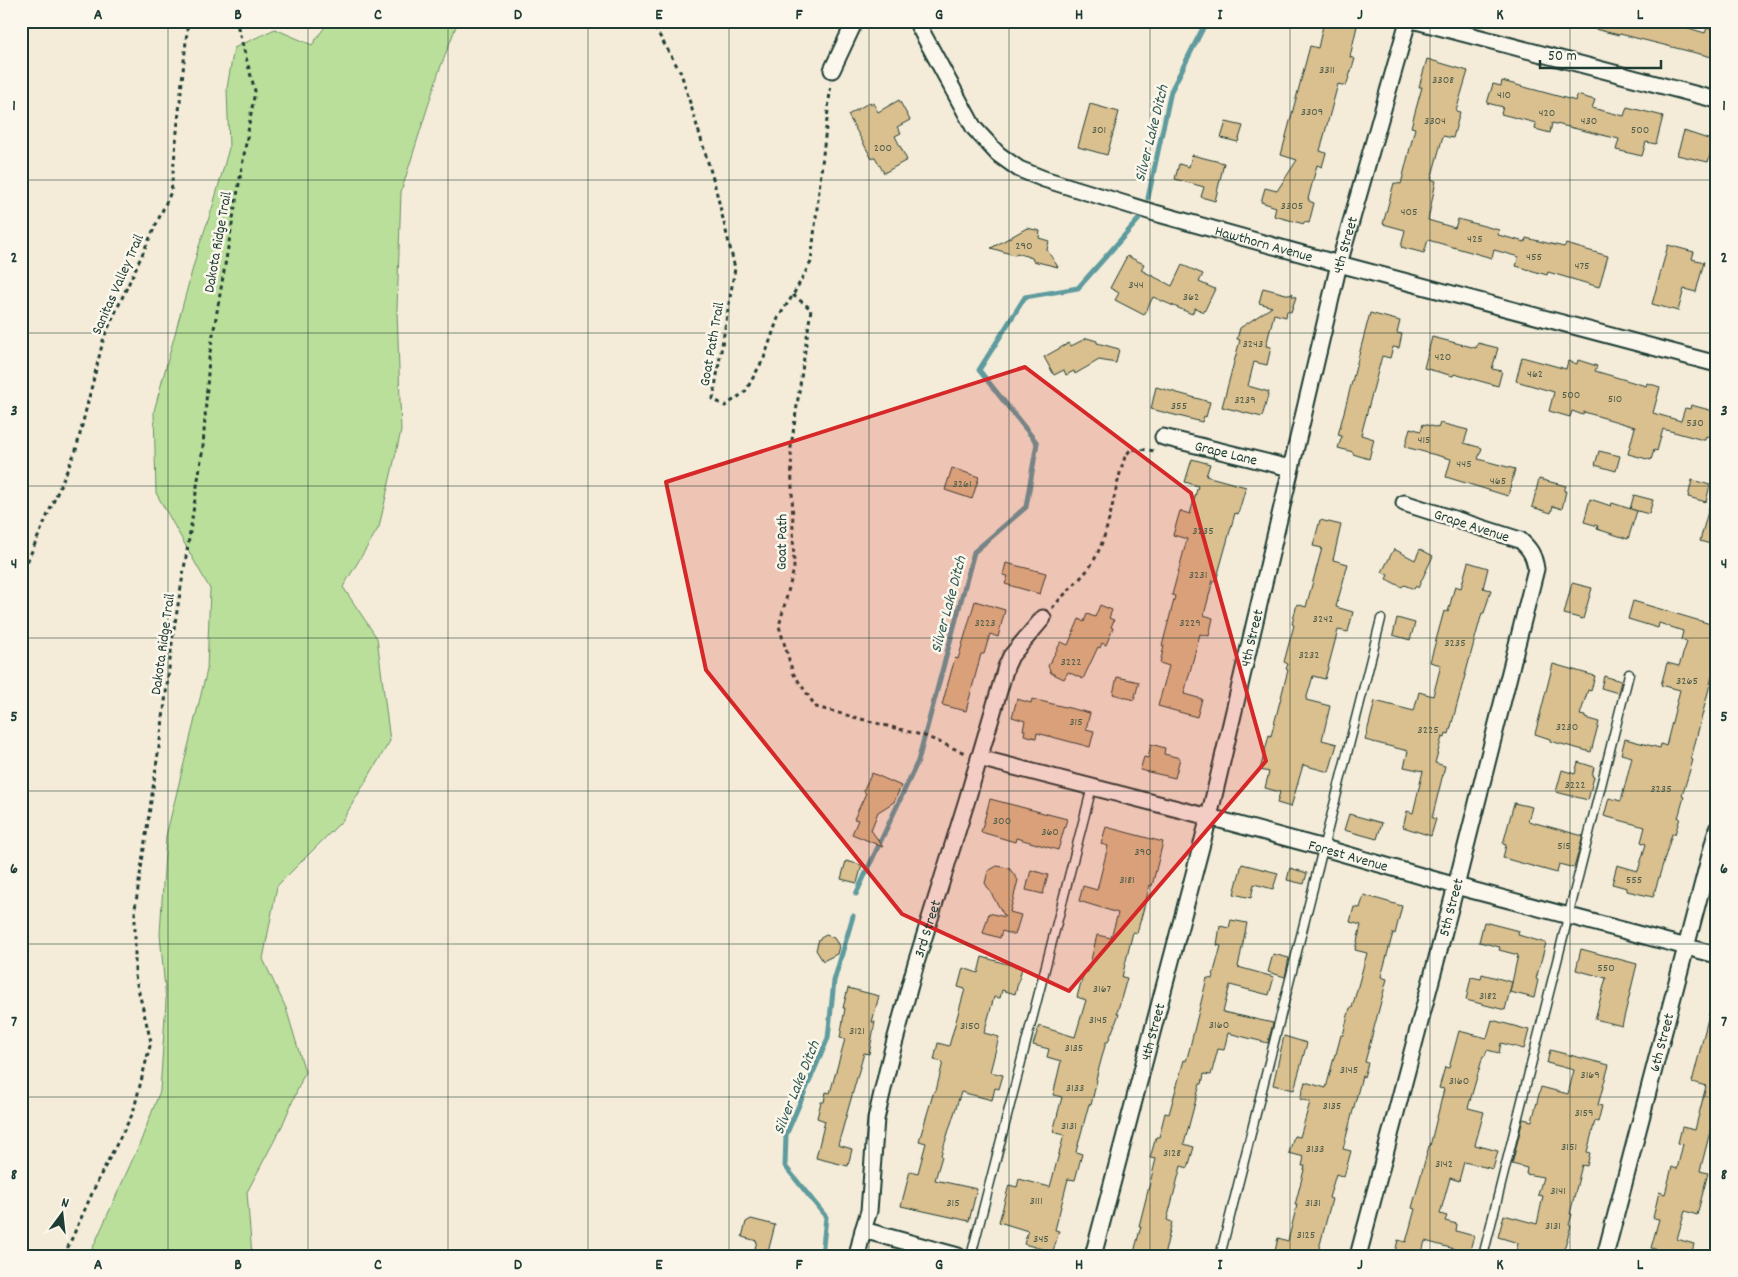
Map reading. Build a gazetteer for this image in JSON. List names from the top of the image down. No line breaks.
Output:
{"streets":{"street":["Hawthorn Avenue","4th Street","Grape Lane","Grape Avenue","Forest Avenue","5th Street","3rd Street","6th Street"],"path":["Dakota Ridge Trail","Sanitas Valley Trail","Goat Path Trail","Goat Path"]},"crossings":[["Hawthorn Avenue","4th Street"],["4th Street","Grape Lane"],["4th Street","Forest Avenue"],["Goat Path Trail","Goat Path"],["Grape Avenue","5th Street"],["Goat Path","Forest Avenue"],["Goat Path","3rd Street"],["Forest Avenue","5th Street"],["Forest Avenue","3rd Street"],["Forest Avenue","6th Street"]],"water":["Silver Lake Ditch"],"house_numbers":["3311","3308","410","3309","420","3304","430","301","500","200","3305","405","425","290","455","475","344","362","3243","420","462","500","510","3239","355","530","415","445","465","3261","3235","3231","3242","3223","3229","3235","3232","3222","3265","315","3230","3225","3222","3235","300","360","515","390","3181","555","550","3167","3182","3145","3160","3150","3121","3135","3145","3169","3160","3133","3135","3159","3131","3151","3133","3128","3142","3141","3111","315","3131","3131","3125","345"],"scale_bar":"50 m","north":"top","grid":{"columns":["A","B","C","D","E","F","G","H","I","J","K","L"],"rows":["1","2","3","4","5","6","7","8"]}}
